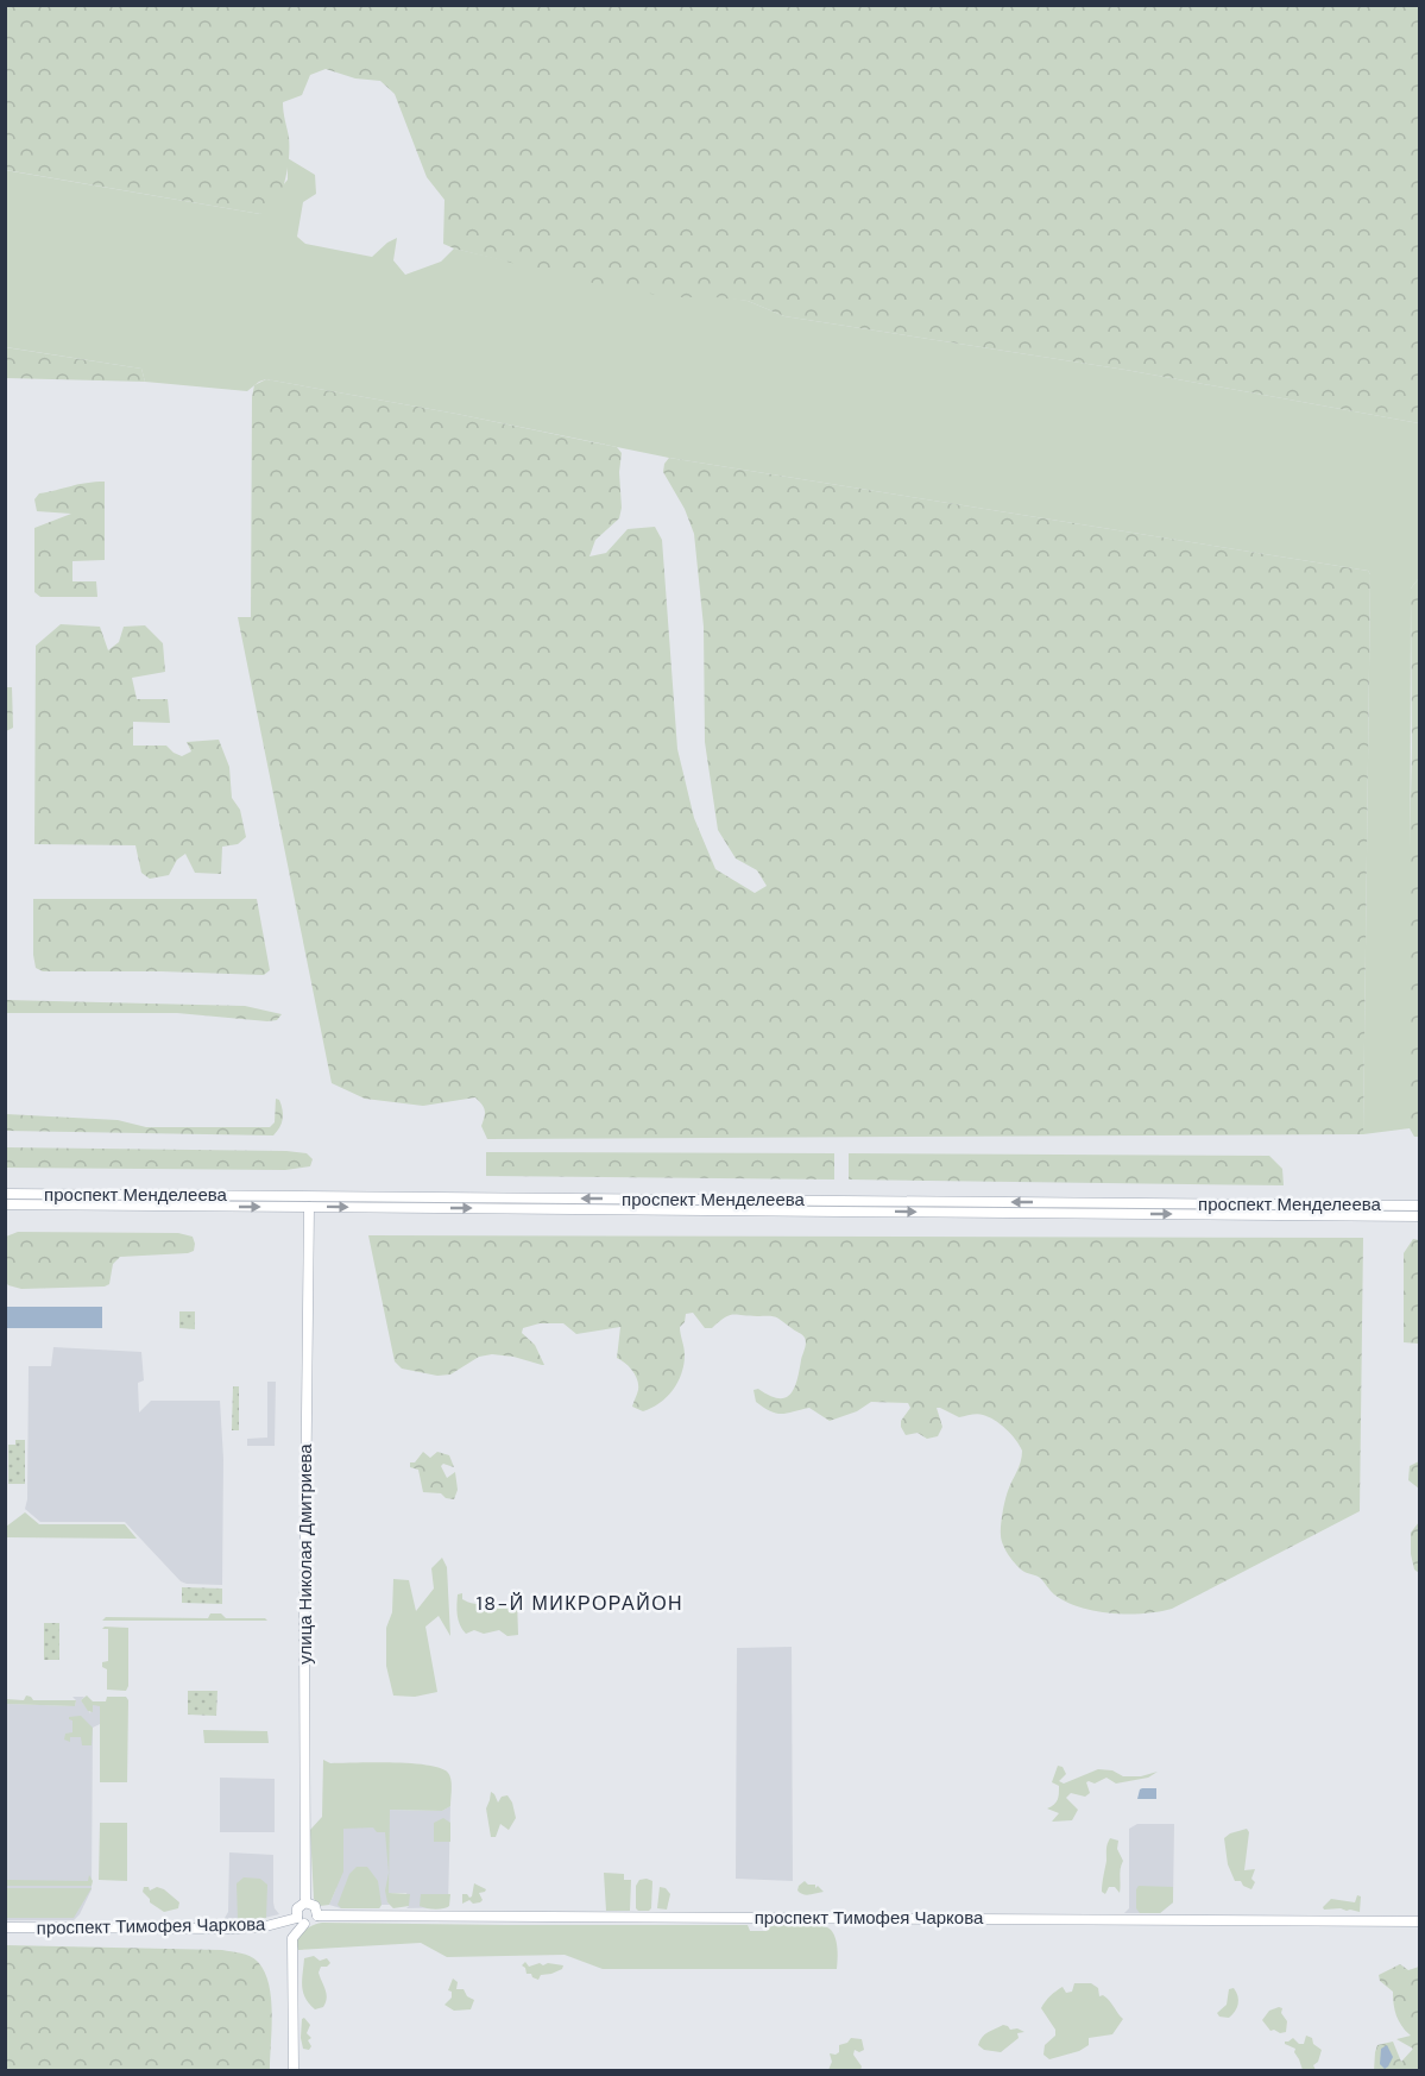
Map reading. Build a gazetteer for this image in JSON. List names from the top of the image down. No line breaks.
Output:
{"streets":{"main road":["проспект Менделеева","улица Николая Дмитриева","проспект Тимофея Чаркова"]},"crossings":[["проспект Менделеева","улица Николая Дмитриева"],["улица Николая Дмитриева","проспект Тимофея Чаркова"]],"districts":["18-Й МИКРОРАЙОН"]}
